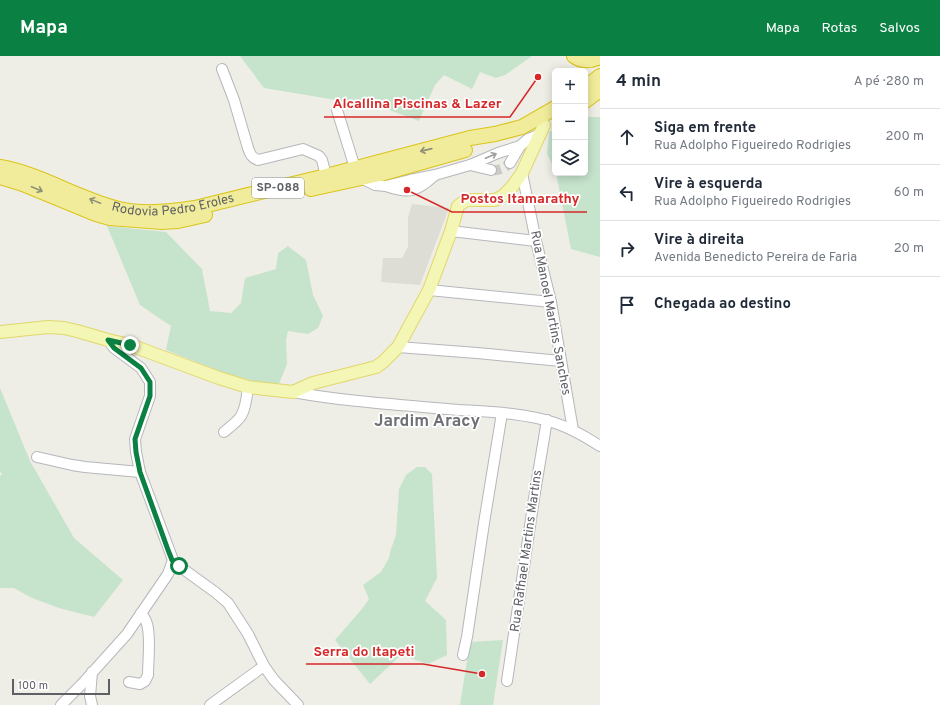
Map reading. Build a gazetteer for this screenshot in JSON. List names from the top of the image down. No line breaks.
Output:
{"streets":{"highway":["SP-088","Rodovia Pedro Eroles"],"street":["Rua Manoel Martins Sanches","Rua Rafhael Martins Martins"]},"districts":["Jardim Aracy"],"places":["Alcallina Piscinas & Lazer","Postos Itamarathy","Serra do Itapeti"],"scale_bar":"100 m","page":{"header":"Mapa","nav":["Mapa","Rotas","Salvos"],"heading":["4 min","A pé · 280 m"],"map_buttons":["+","−"],"list":[["Siga em frente","Rua Adolpho Figueiredo Rodrigies","200 m"],["Vire à esquerda","Rua Adolpho Figueiredo Rodrigies","60 m"],["Vire à direita","Avenida Benedicto Pereira de Faria","20 m"],"Chegada ao destino"],"scale":"100 m"}}
